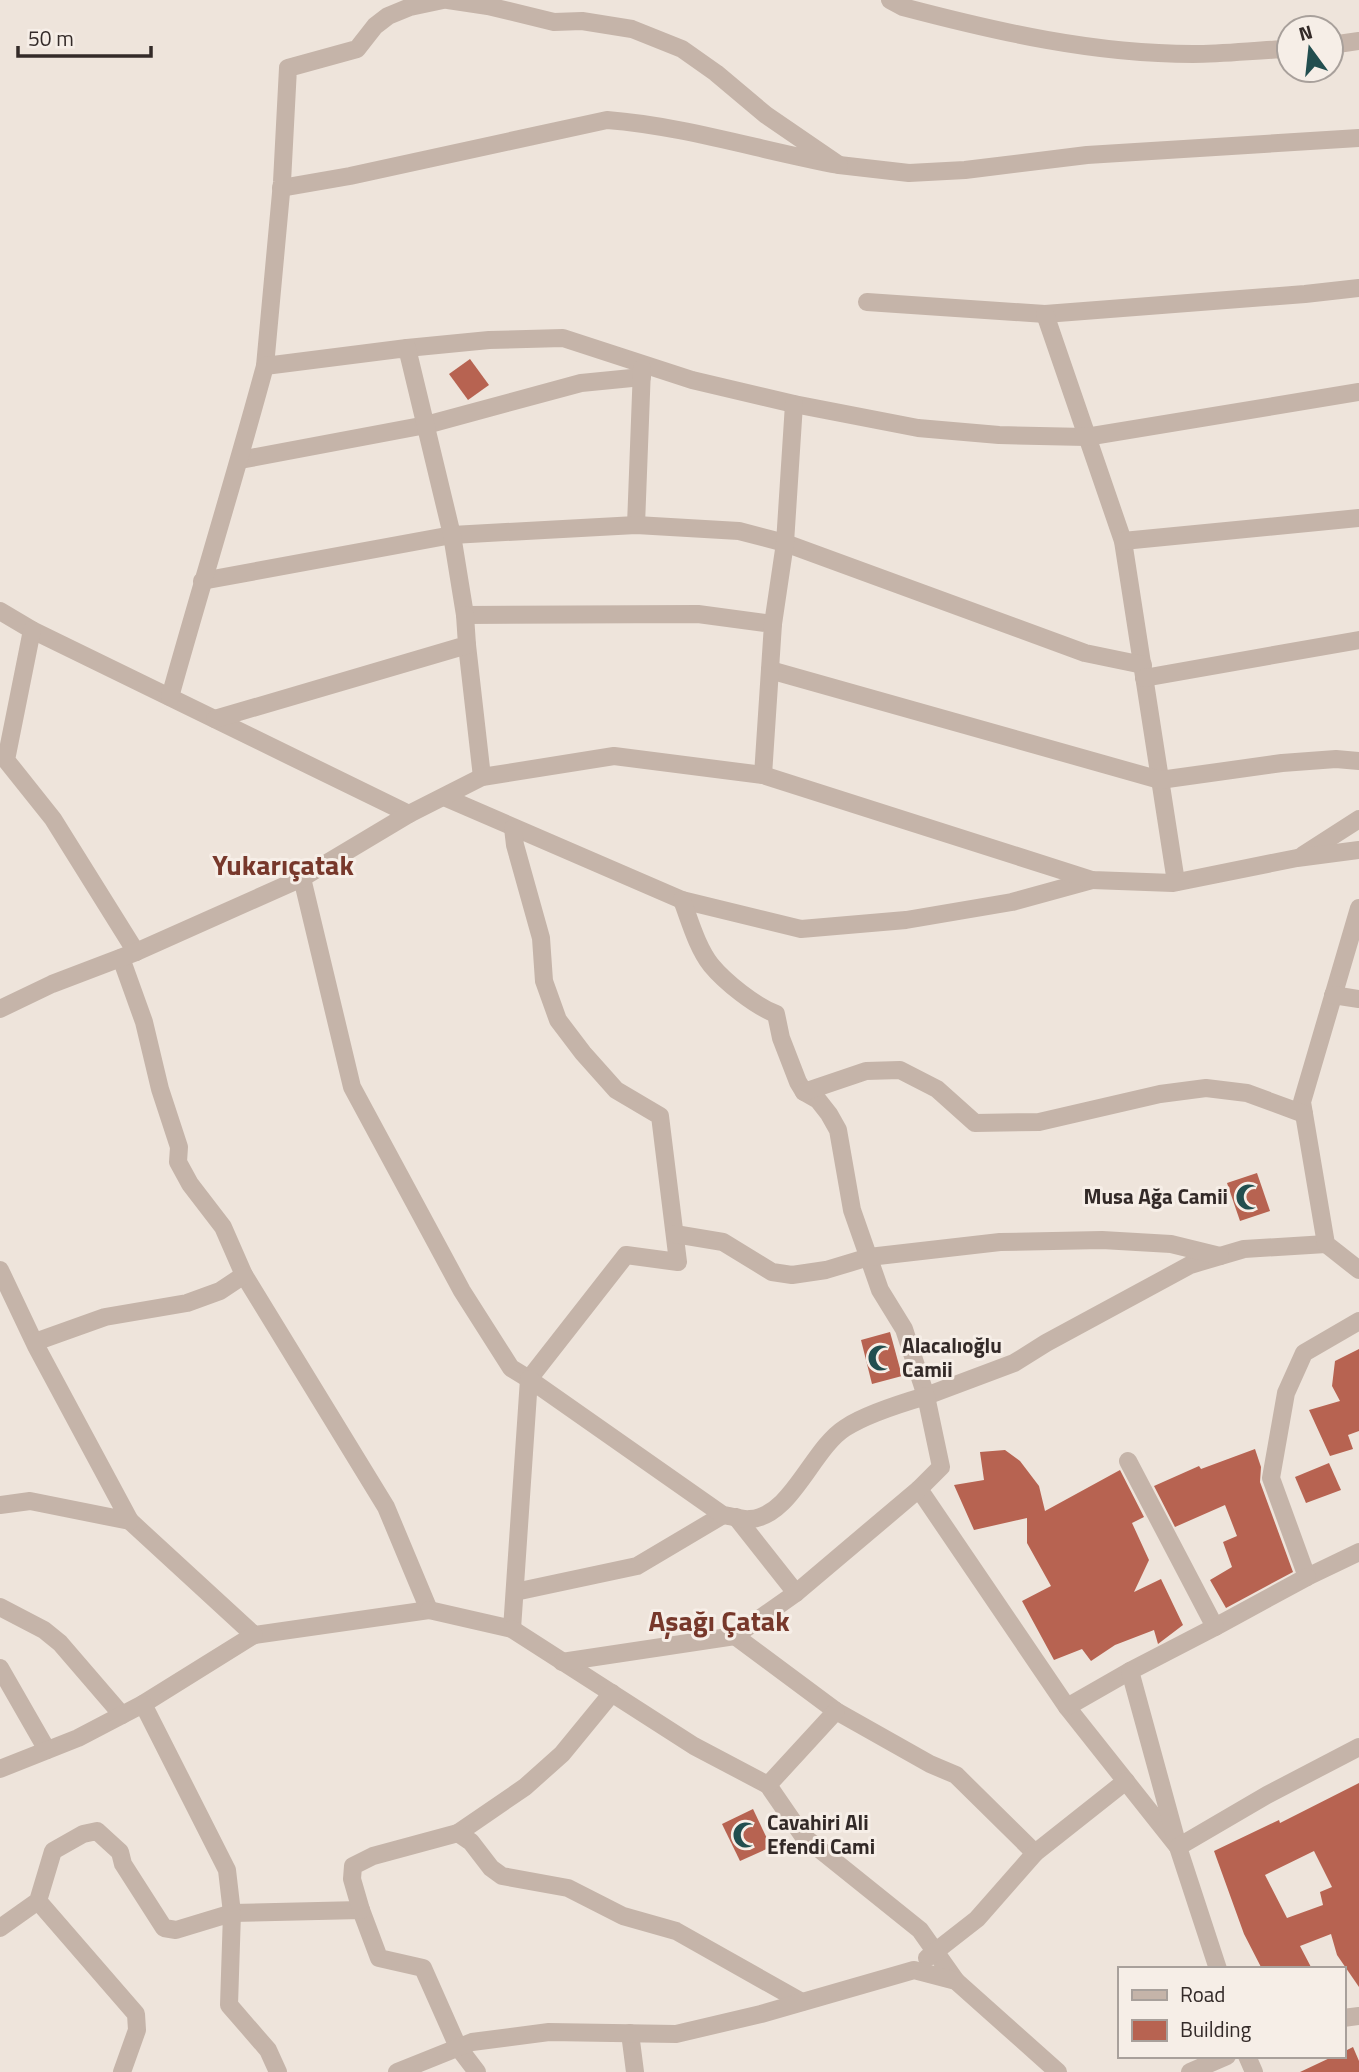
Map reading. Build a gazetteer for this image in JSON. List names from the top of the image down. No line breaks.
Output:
{"districts":["Yukarıçatak","Aşağı Çatak"],"places":{"mosque":["Musa Ağa Camii","Alacalıoğlu Camii","Cavahiri Ali Efendi Cami"]},"legend":["Road","Building"],"scale_bar":"50 m","north":"top"}
